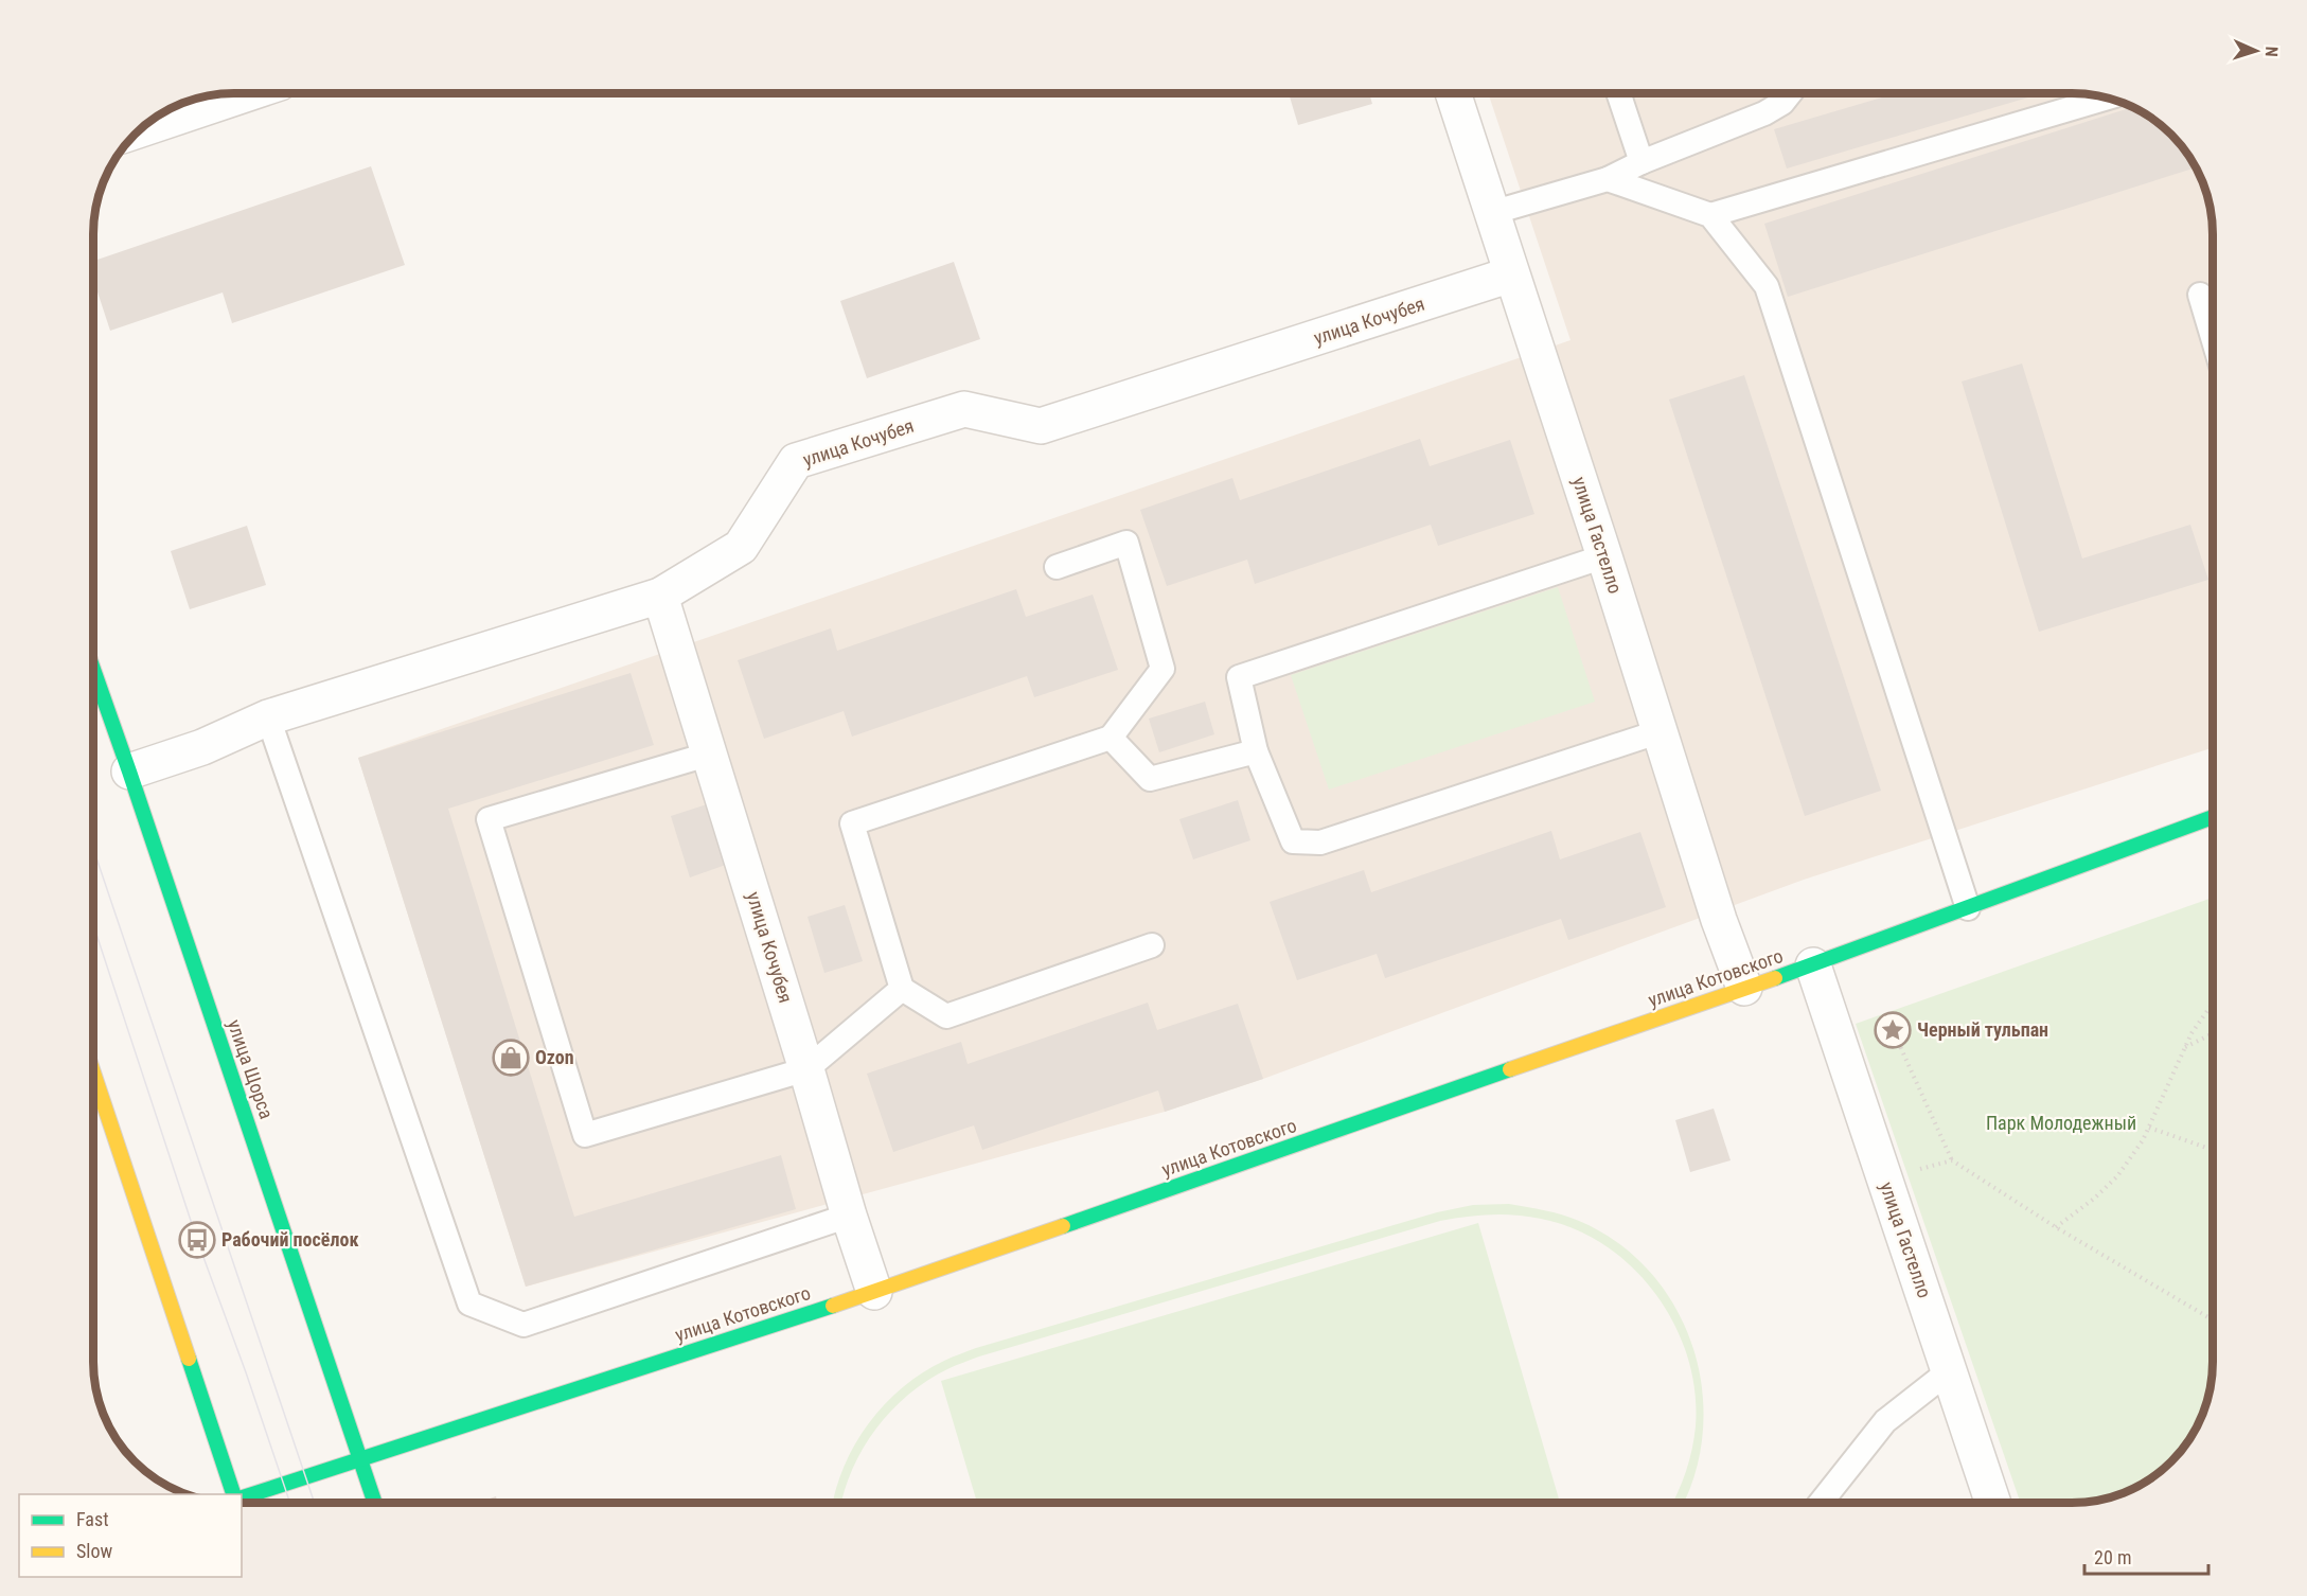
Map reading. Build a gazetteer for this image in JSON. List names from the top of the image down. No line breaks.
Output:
{"streets":{"street":["улица Кочубея","улица Гастелло","улица Котовского","улица Щорса"]},"crossings":[["улица Кочубея","улица Гастелло"],["улица Кочубея","улица Котовского"],["улица Гастелло","улица Котовского"],["улица Котовского","улица Щорса"]],"parks":["Парк Молодежный"],"places":{"place":["Черный тульпан"],"shop":["Ozon"],"bus stop":["Рабочий посёлок"]},"legend":["Fast","Slow"],"scale_bar":"20 m","north":"right"}
